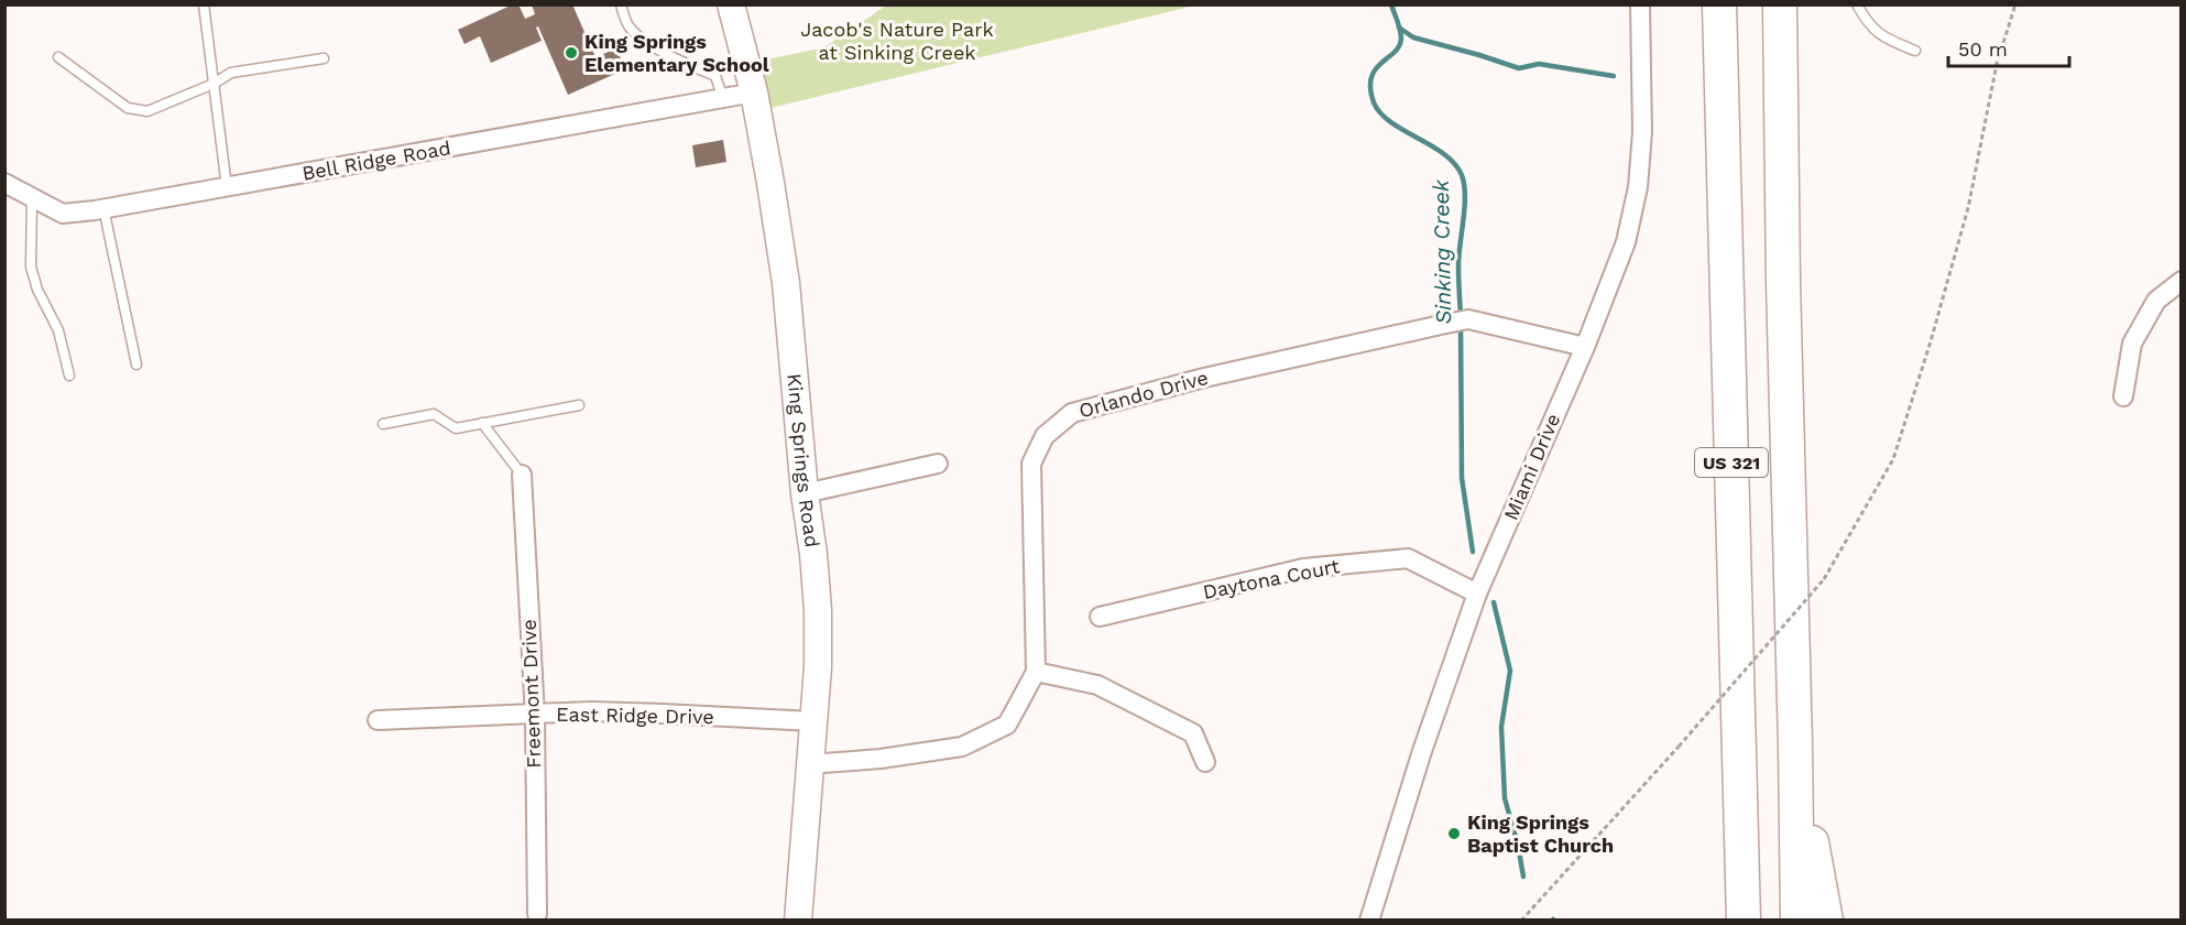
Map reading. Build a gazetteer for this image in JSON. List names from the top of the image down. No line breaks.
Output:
{"streets":{"highway":["US 321"],"street":["Bell Ridge Road","Orlando Drive","King Springs Road","Miami Drive","Daytona Court","Freemont Drive","East Ridge Drive"]},"crossings":[["Bell Ridge Road","King Springs Road"],["Orlando Drive","King Springs Road"],["Orlando Drive","Miami Drive"],["King Springs Road","East Ridge Drive"],["Miami Drive","Daytona Court"],["Freemont Drive","East Ridge Drive"]],"water":["Sinking Creek"],"parks":["Jacob's Nature Park at Sinking Creek"],"places":["King Springs Elementary School","King Springs Baptist Church"],"scale_bar":"50 m"}
